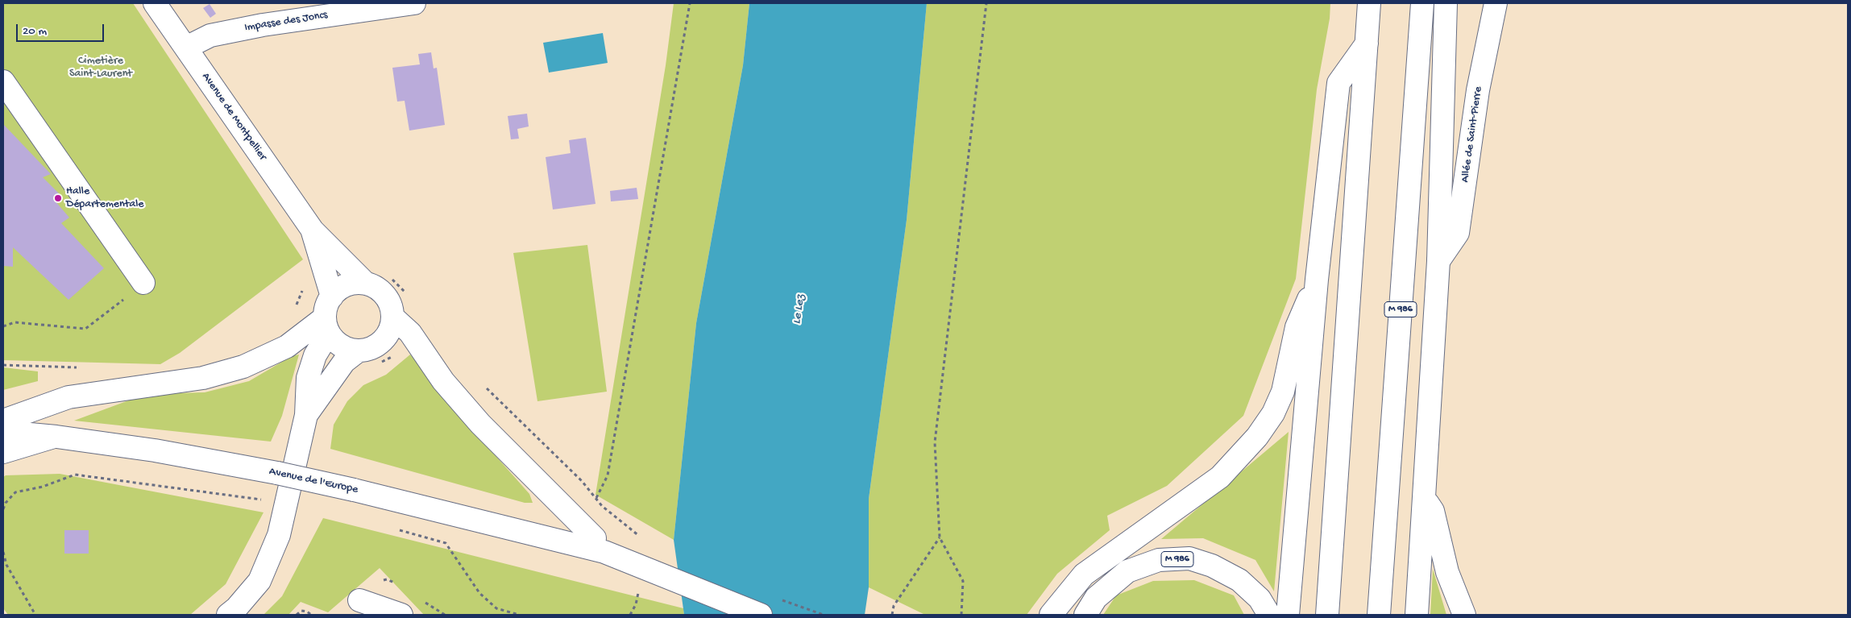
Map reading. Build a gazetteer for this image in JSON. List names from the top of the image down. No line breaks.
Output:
{"streets":{"main road":["Impasse des Joncs","Avenue de Montpellier","Allée de Saint-Pierre","M 986","Avenue de l'Europe"]},"crossings":[["Impasse des Joncs","Avenue de Montpellier"]],"water":["Le Lez"],"parks":["Cimetière Saint-Laurent"],"places":["Halle Départementale"],"scale_bar":"20 m"}
